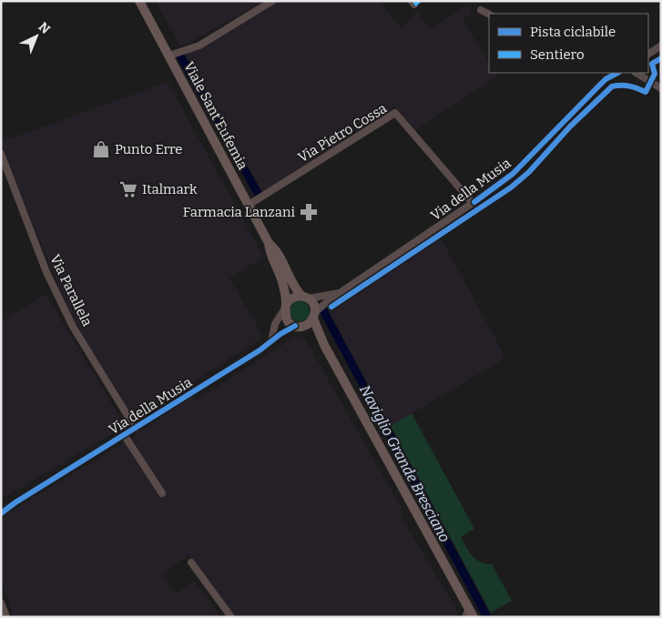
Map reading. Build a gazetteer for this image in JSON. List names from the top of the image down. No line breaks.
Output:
{"streets":{"main road":["Viale Sant'Eufemia"],"street":["Via Pietro Cossa","Via della Musia","Via Parallela"]},"crossings":[["Viale Sant'Eufemia","Via Pietro Cossa"],["Viale Sant'Eufemia","Via della Musia"],["Via Pietro Cossa","Via della Musia"],["Via della Musia","Via Parallela"]],"water":["Naviglio Grande Bresciano"],"places":{"shop":["Punto Erre"],"supermarket":["Italmark"],"pharmacy":["Farmacia Lanzani"]},"legend":["Pista ciclabile","Sentiero"],"north":"top right"}
